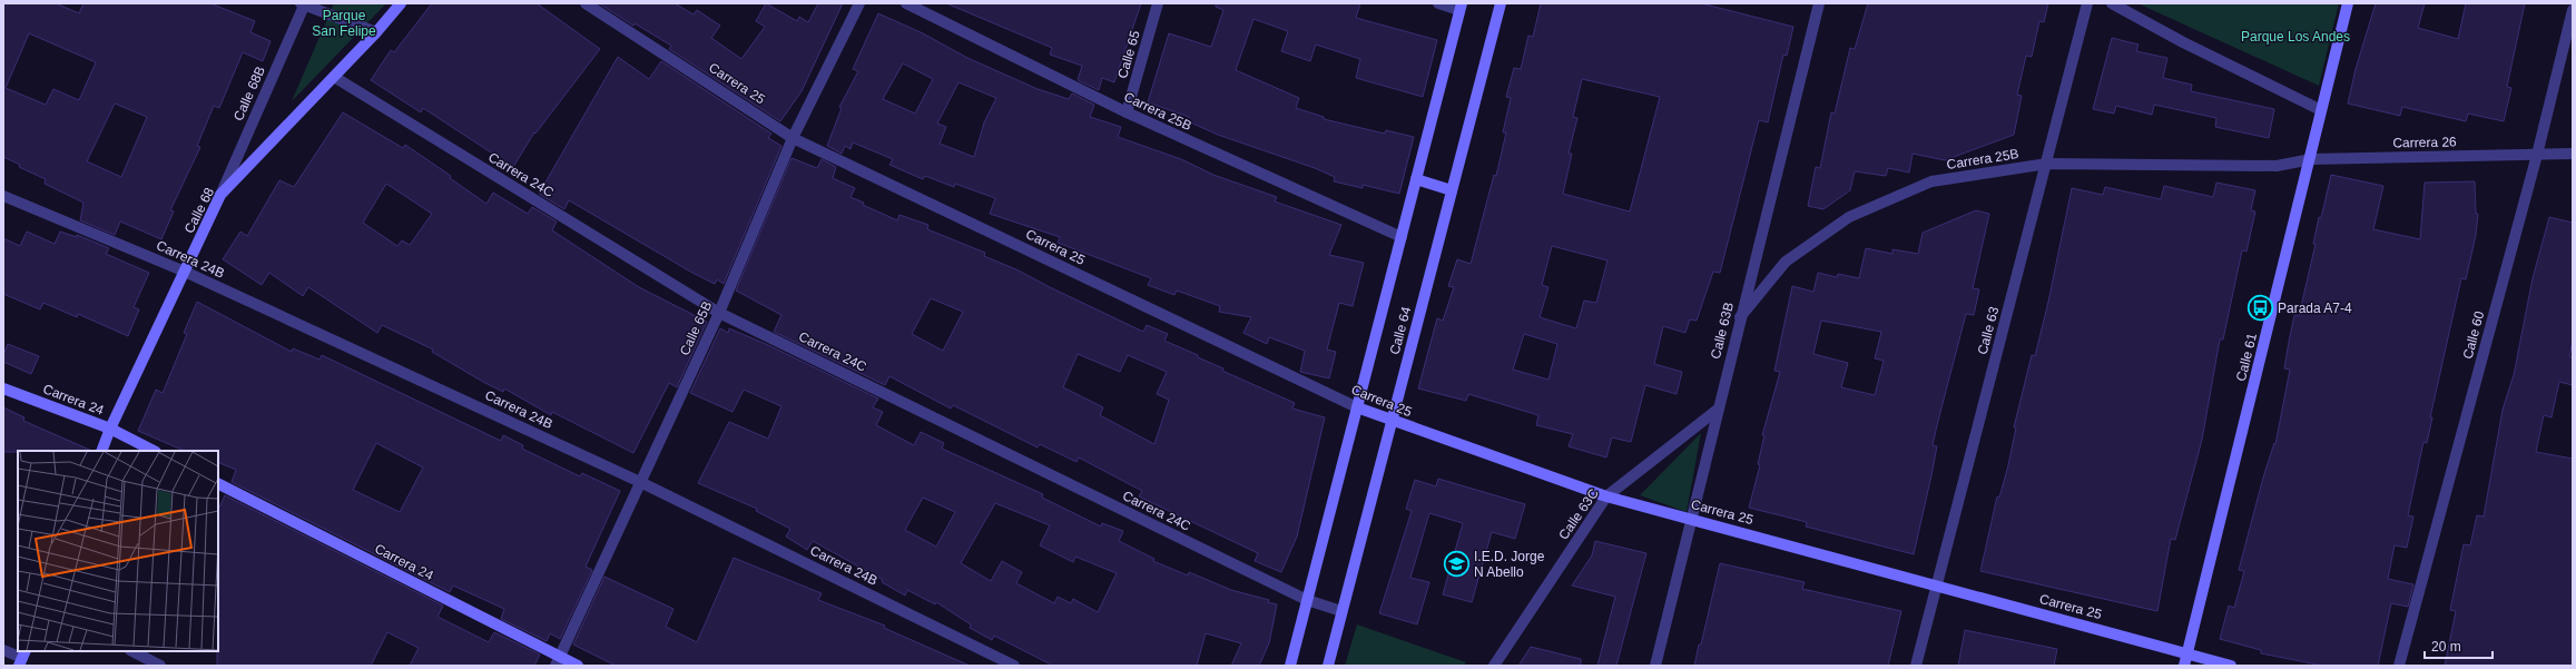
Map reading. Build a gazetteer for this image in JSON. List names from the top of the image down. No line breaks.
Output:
{"streets":{"street":["Calle 65","Carrera 25","Calle 68B","Carrera 25B","Carrera 26","Carrera 24C","Calle 68","Carrera 24B","Calle 65B","Calle 64","Calle 63B","Calle 63","Calle 60","Calle 61","Carrera 24","Calle 63C"]},"crossings":[["Calle 65","Carrera 25B"],["Carrera 25","Calle 65B"],["Carrera 25","Calle 64"],["Carrera 25","Calle 63B"],["Carrera 25","Calle 63"],["Carrera 25","Calle 61"],["Carrera 25","Calle 63C"],["Calle 68B","Calle 68"],["Carrera 25B","Carrera 26"],["Carrera 25B","Calle 64"],["Carrera 25B","Calle 63B"],["Carrera 25B","Calle 63"],["Carrera 26","Calle 60"],["Carrera 26","Calle 61"],["Carrera 24C","Calle 68"],["Carrera 24C","Calle 65B"],["Carrera 24C","Calle 64"],["Calle 68","Carrera 24B"],["Calle 68","Carrera 24"],["Carrera 24B","Calle 65B"],["Calle 65B","Carrera 24"],["Calle 63B","Calle 63C"]],"parks":["Parque San Felipe","Parque Los Andes"],"places":{"bus stop":["Parada A7-4"],"school or university":["I.E.D. Jorge N Abello"]},"scale_bar":"20 m"}
